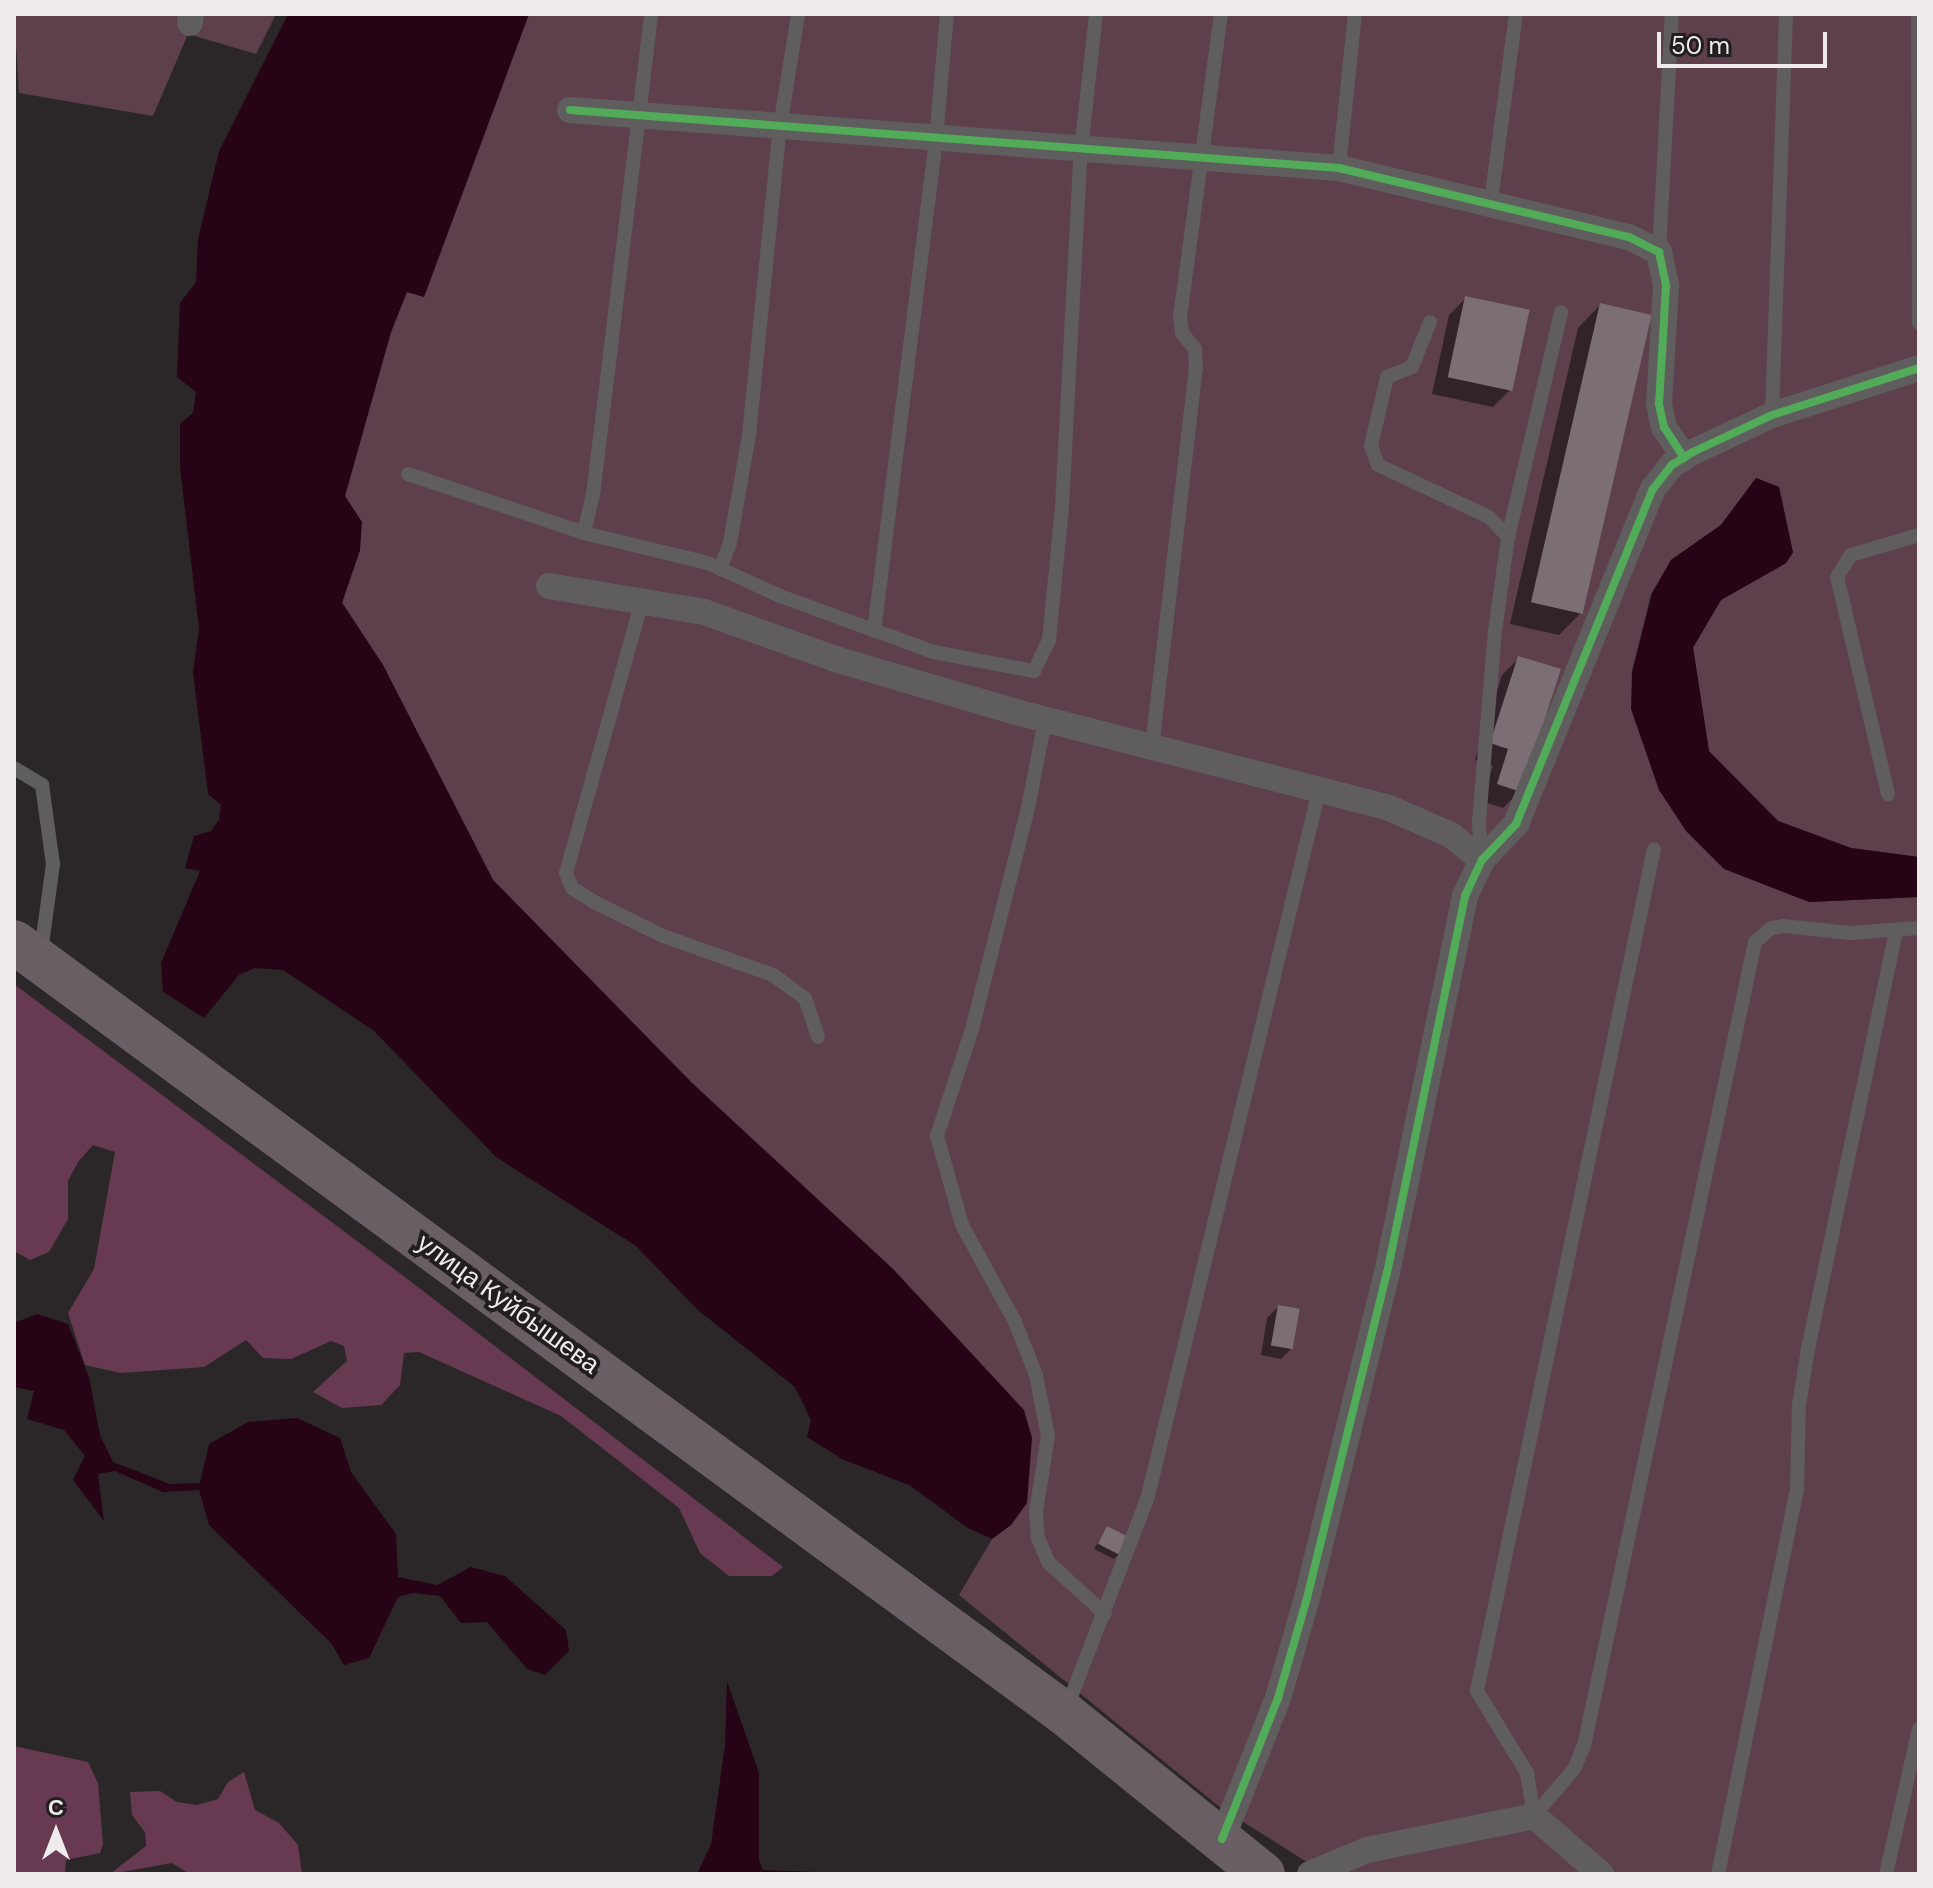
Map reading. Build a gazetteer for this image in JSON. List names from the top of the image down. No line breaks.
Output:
{"streets":{"highway":["улица Куйбышева"]},"scale_bar":"50 m","north":"top"}
